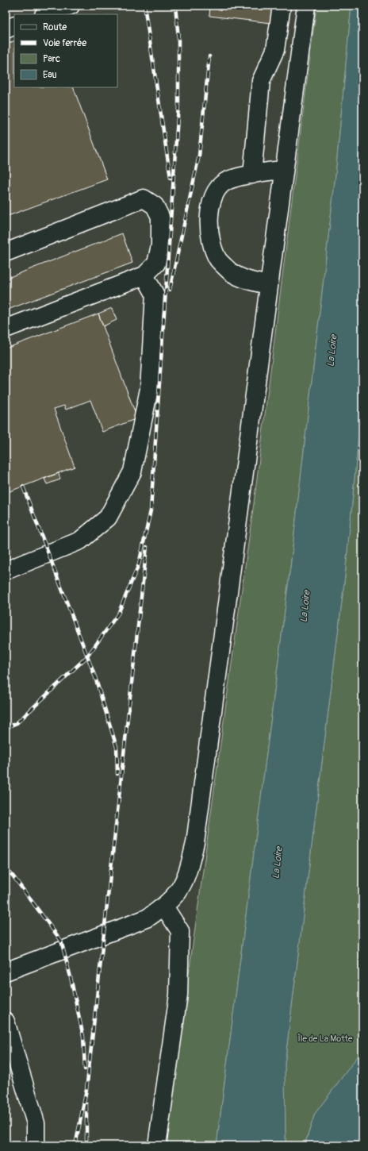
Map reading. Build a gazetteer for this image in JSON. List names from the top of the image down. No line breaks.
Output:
{"water":["La Loire"],"parks":["Île de La Motte"],"legend":["Route","Voie ferrée","Parc","Eau"]}
